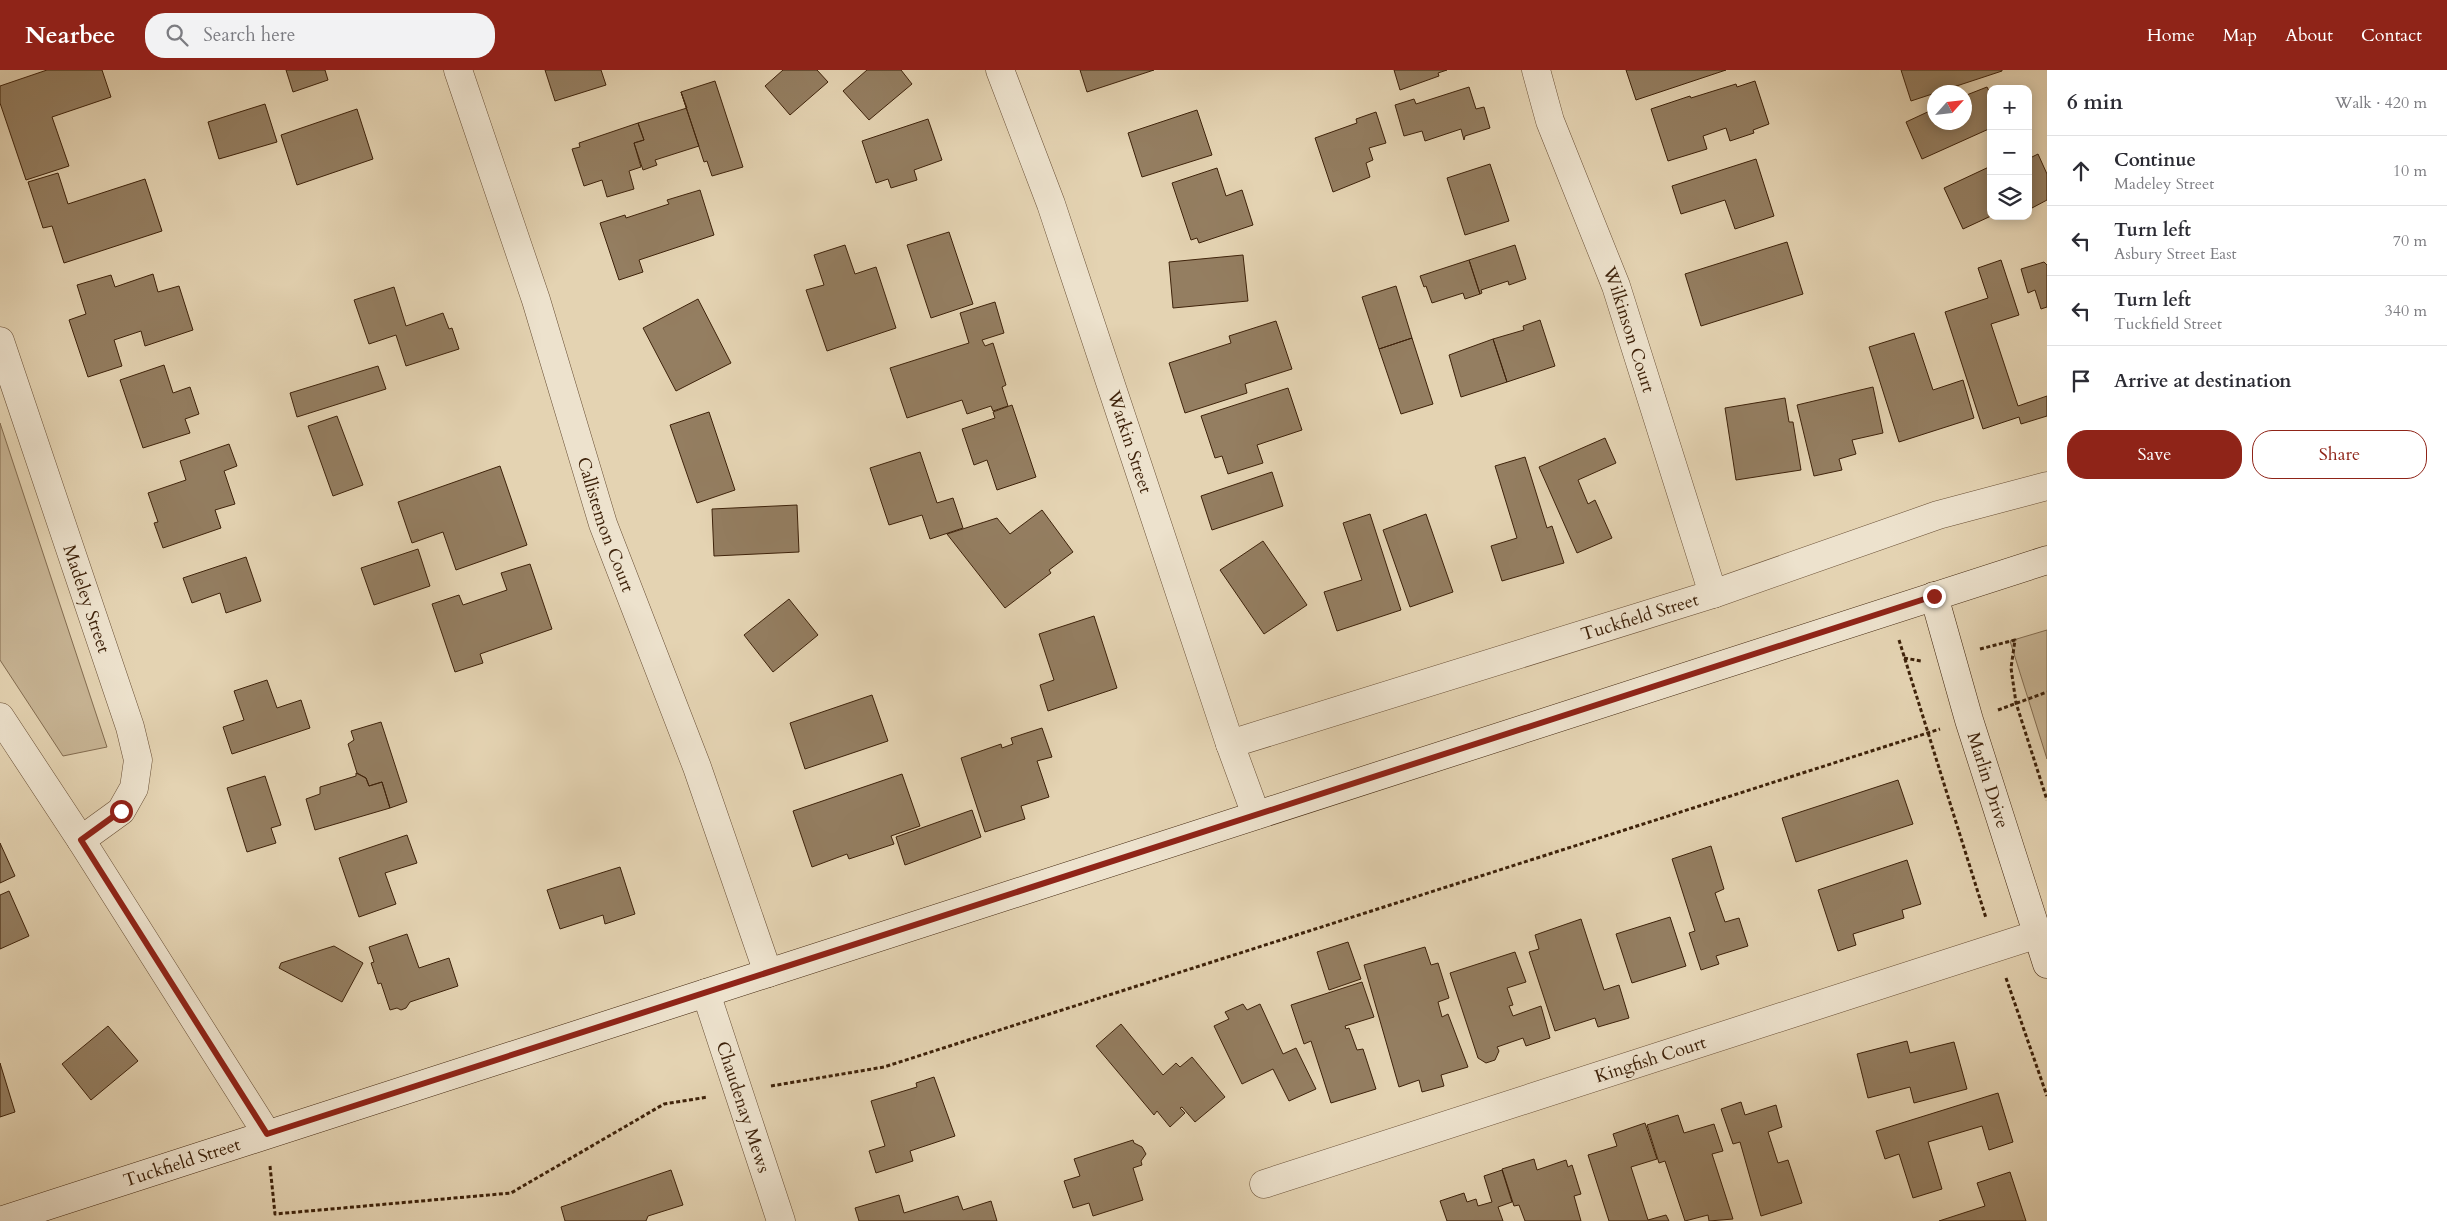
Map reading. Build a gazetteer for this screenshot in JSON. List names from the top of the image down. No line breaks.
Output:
{"streets":{"street":["Wilkinson Court","Watkin Street","Callistemon Court","Madeley Street","Tuckfield Street","Marlin Drive","Kingfish Court","Chaudenay Mews"]},"crossings":[["Wilkinson Court","Tuckfield Street"],["Watkin Street","Tuckfield Street"],["Callistemon Court","Tuckfield Street"],["Tuckfield Street","Marlin Drive"],["Tuckfield Street","Chaudenay Mews"],["Marlin Drive","Kingfish Court"]],"north":"top right","page":{"header":"Nearbee","search":"Search here","nav":["Home","Map","About","Contact"],"heading":["6 min","Walk · 420 m"],"map_buttons":["+","−"],"list":[["Continue","Madeley Street","10 m"],["Turn left","Asbury Street East","70 m"],["Turn left","Tuckfield Street","340 m"],"Arrive at destination"],"buttons":["Save","Share"]}}
